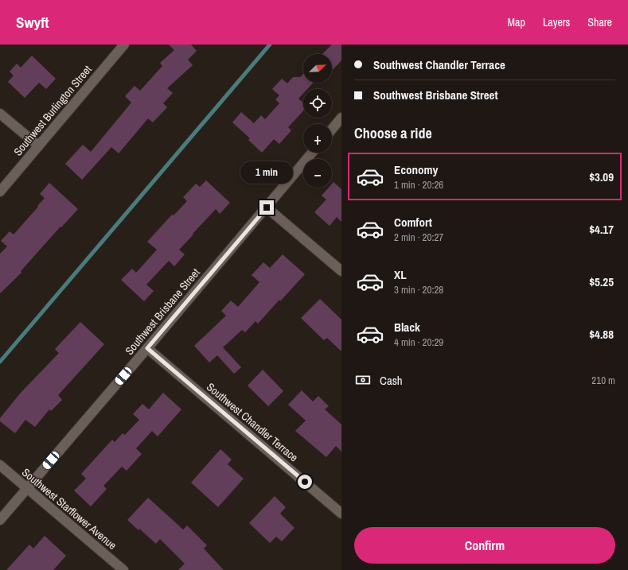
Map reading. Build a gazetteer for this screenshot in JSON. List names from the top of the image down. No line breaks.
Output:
{"streets":{"street":["Southwest Burlington Street","Southwest Brisbane Street","Southwest Chandler Terrace","Southwest Starflower Avenue"]},"crossings":[["Southwest Brisbane Street","Southwest Chandler Terrace"],["Southwest Brisbane Street","Southwest Starflower Avenue"]],"north":"top right","page":{"header":"Swyft","nav":["Map","Layers","Share"],"banner":["Southwest Chandler Terrace","Southwest Brisbane Street"],"map_buttons":["+","−"],"heading":"Choose a ride","list":[{"name":"Economy","note":"1 min · 20:26","value":"$3.09"},{"name":"Comfort","note":"2 min · 20:27","value":"$4.17"},{"name":"XL","note":"3 min · 20:28","value":"$5.25"},{"name":"Black","note":"4 min · 20:29","value":"$4.88"}],"bubble":"1 min","pay":["Cash","210 m"],"buttons":"Confirm"}}
